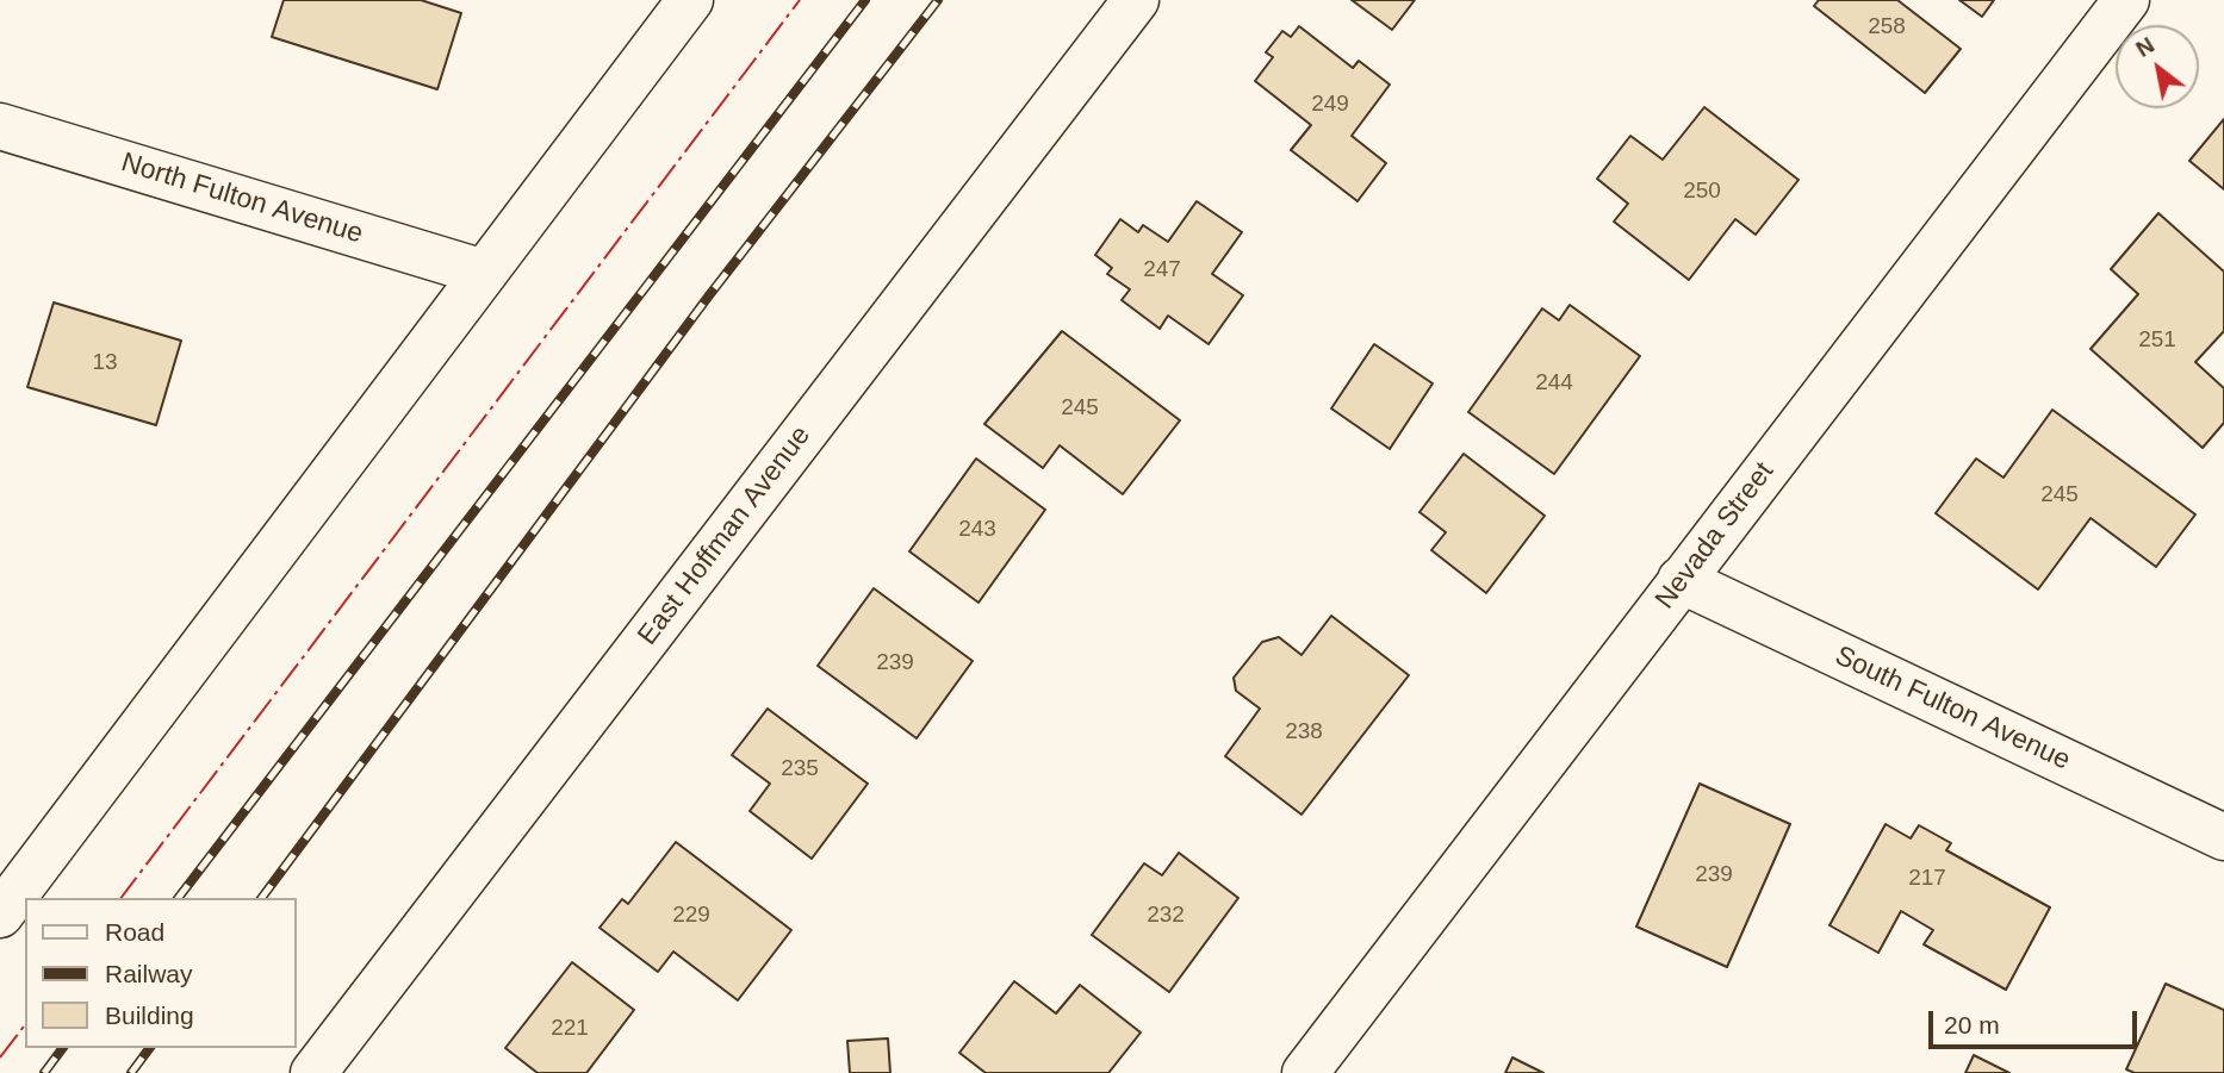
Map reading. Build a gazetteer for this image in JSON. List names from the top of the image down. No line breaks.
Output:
{"streets":{"street":["North Fulton Avenue","East Hoffman Avenue","Nevada Street","South Fulton Avenue"]},"crossings":[["Nevada Street","South Fulton Avenue"]],"house_numbers":["258","249","250","247","251","13","244","245","245","243","239","238","235","239","217","229","232","221"],"legend":["Road","Railway","Building"],"scale_bar":"20 m","north":"top left"}
